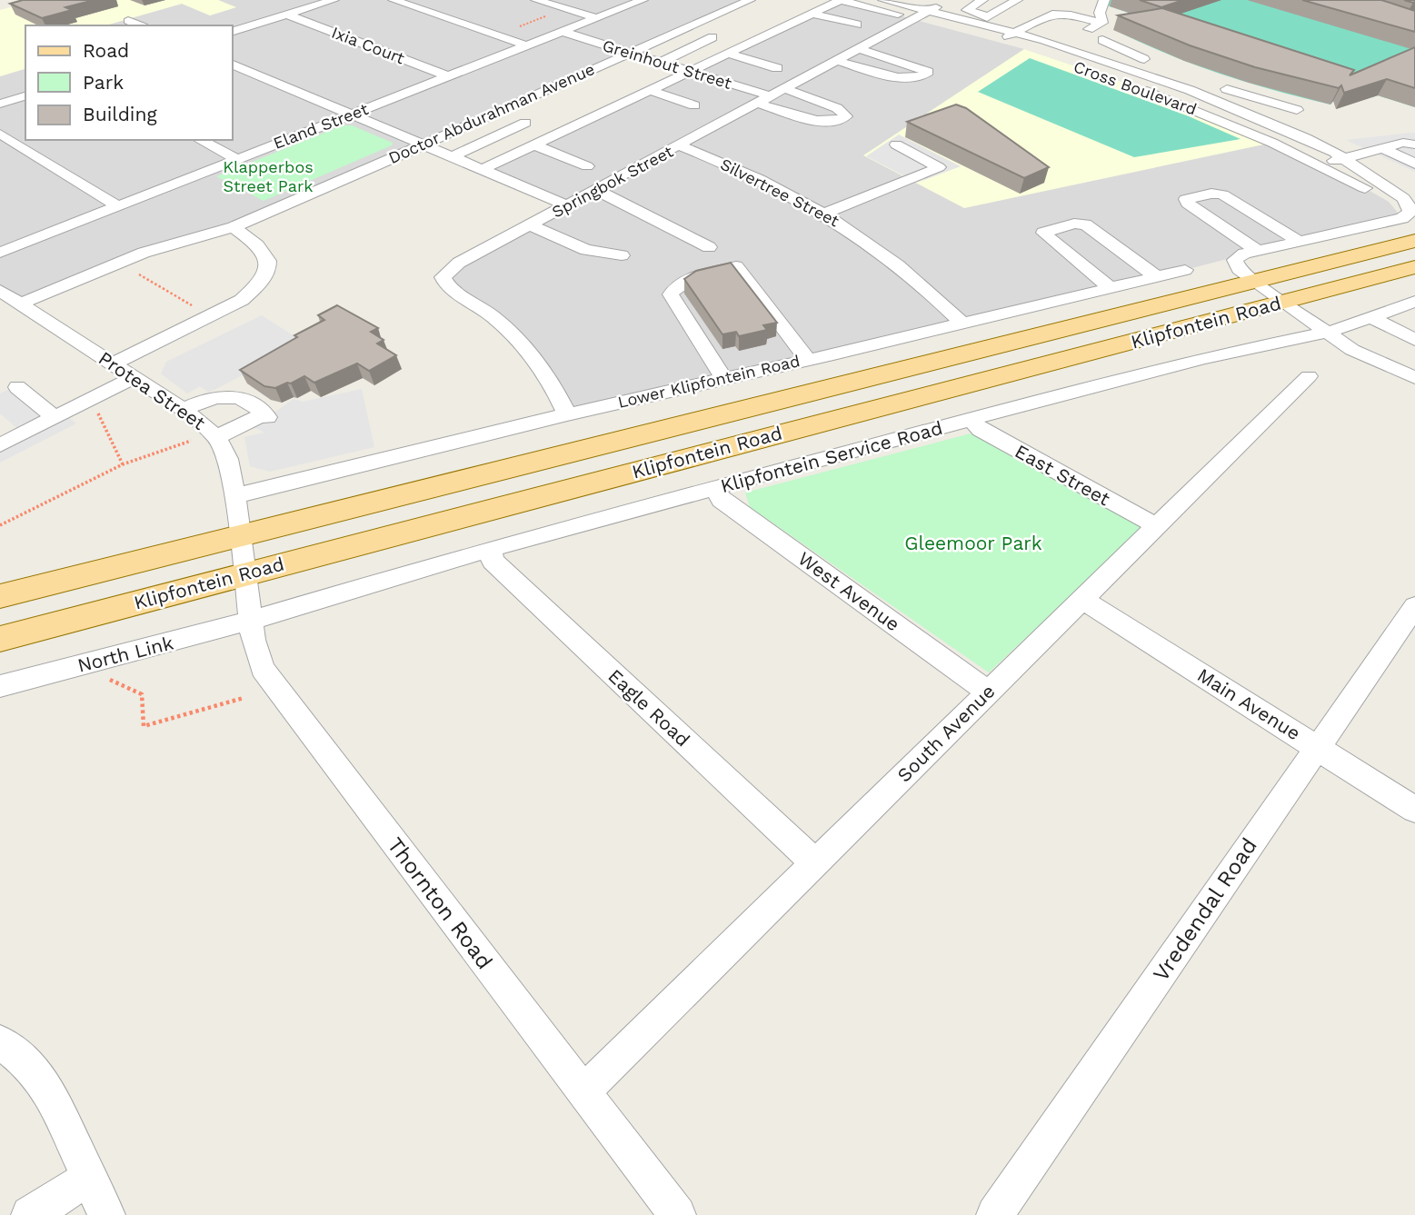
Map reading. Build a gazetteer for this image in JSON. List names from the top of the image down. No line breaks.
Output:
{"streets":{"main road":["Klipfontein Road"],"street":["Ixia Court","Greinhout Street","Cross Boulevard","Doctor Abdurahman Avenue","Eland Street","Springbok Street","Silvertree Street","Lower Klipfontein Road","Protea Street","Klipfontein Service Road","East Street","West Avenue","North Link","Main Avenue","Eagle Road","South Avenue","Thornton Road","Vredendal Road"]},"crossings":[["Ixia Court","Eland Street"],["Greinhout Street","Doctor Abdurahman Avenue"],["Greinhout Street","Eland Street"],["Greinhout Street","Springbok Street"],["Cross Boulevard","Springbok Street"],["Cross Boulevard","Klipfontein Road"],["Doctor Abdurahman Avenue","Protea Street"],["Springbok Street","Silvertree Street"],["Springbok Street","Lower Klipfontein Road"],["Silvertree Street","Lower Klipfontein Road"],["Klipfontein Road","Protea Street"],["Klipfontein Road","Thornton Road"],["Lower Klipfontein Road","Protea Street"],["Protea Street","Thornton Road"],["Klipfontein Service Road","East Street"],["Klipfontein Service Road","West Avenue"],["Klipfontein Service Road","North Link"],["Klipfontein Service Road","Eagle Road"],["Klipfontein Service Road","Thornton Road"],["East Street","South Avenue"],["West Avenue","South Avenue"],["North Link","Thornton Road"],["Main Avenue","South Avenue"],["Main Avenue","Vredendal Road"],["Eagle Road","South Avenue"],["South Avenue","Thornton Road"]],"parks":["Klapperbos Street Park","Gleemoor Park"],"legend":["Road","Park","Building"]}
